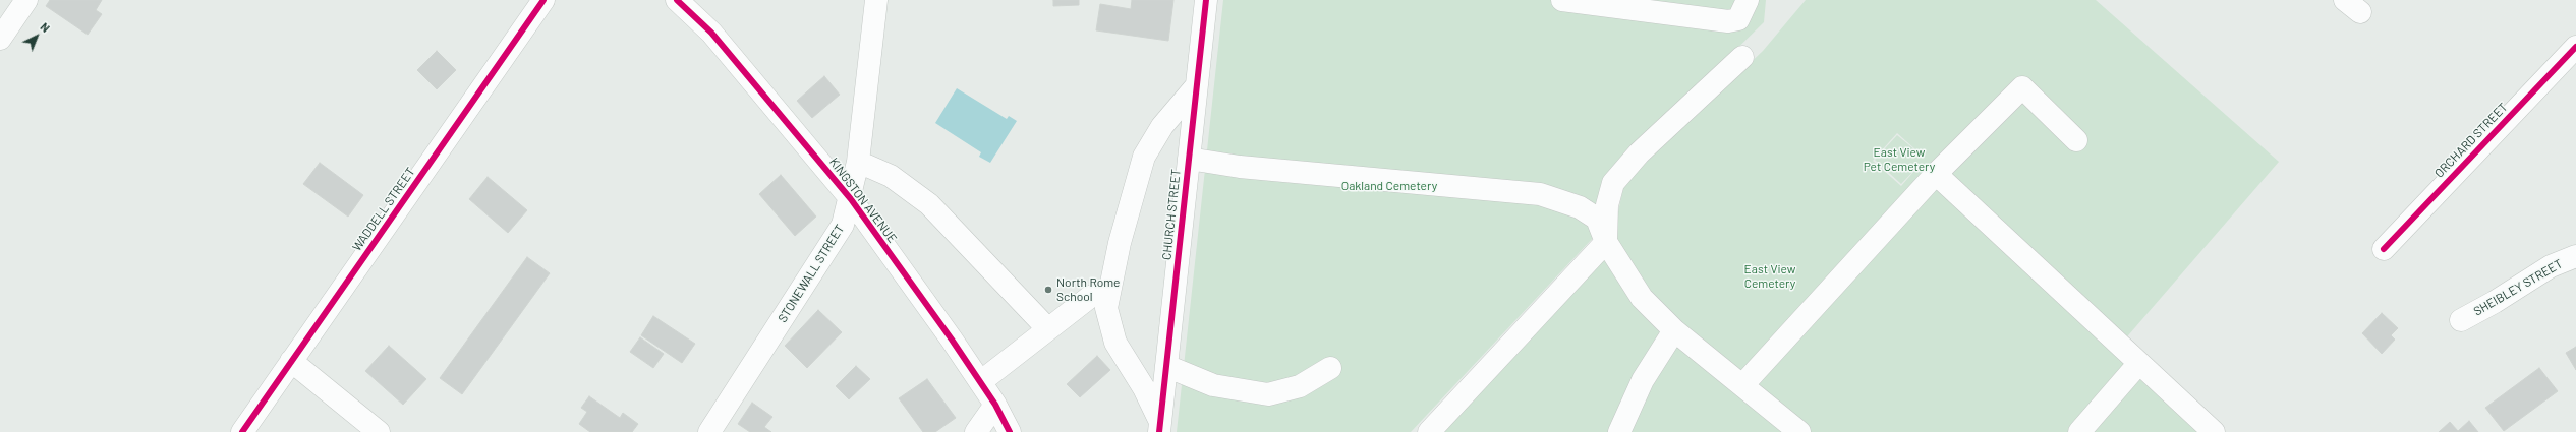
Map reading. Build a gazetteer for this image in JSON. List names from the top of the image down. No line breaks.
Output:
{"streets":{"street":["ORCHARD STREET","KINGSTON AVENUE","WADDELL STREET","CHURCH STREET","STONEWALL STREET","SHEIBLEY STREET"]},"crossings":[["KINGSTON AVENUE","STONEWALL STREET"]],"parks":["East View Pet Cemetery","Oakland Cemetery","East View Cemetery"],"places":["North Rome School"],"north":"top right"}
